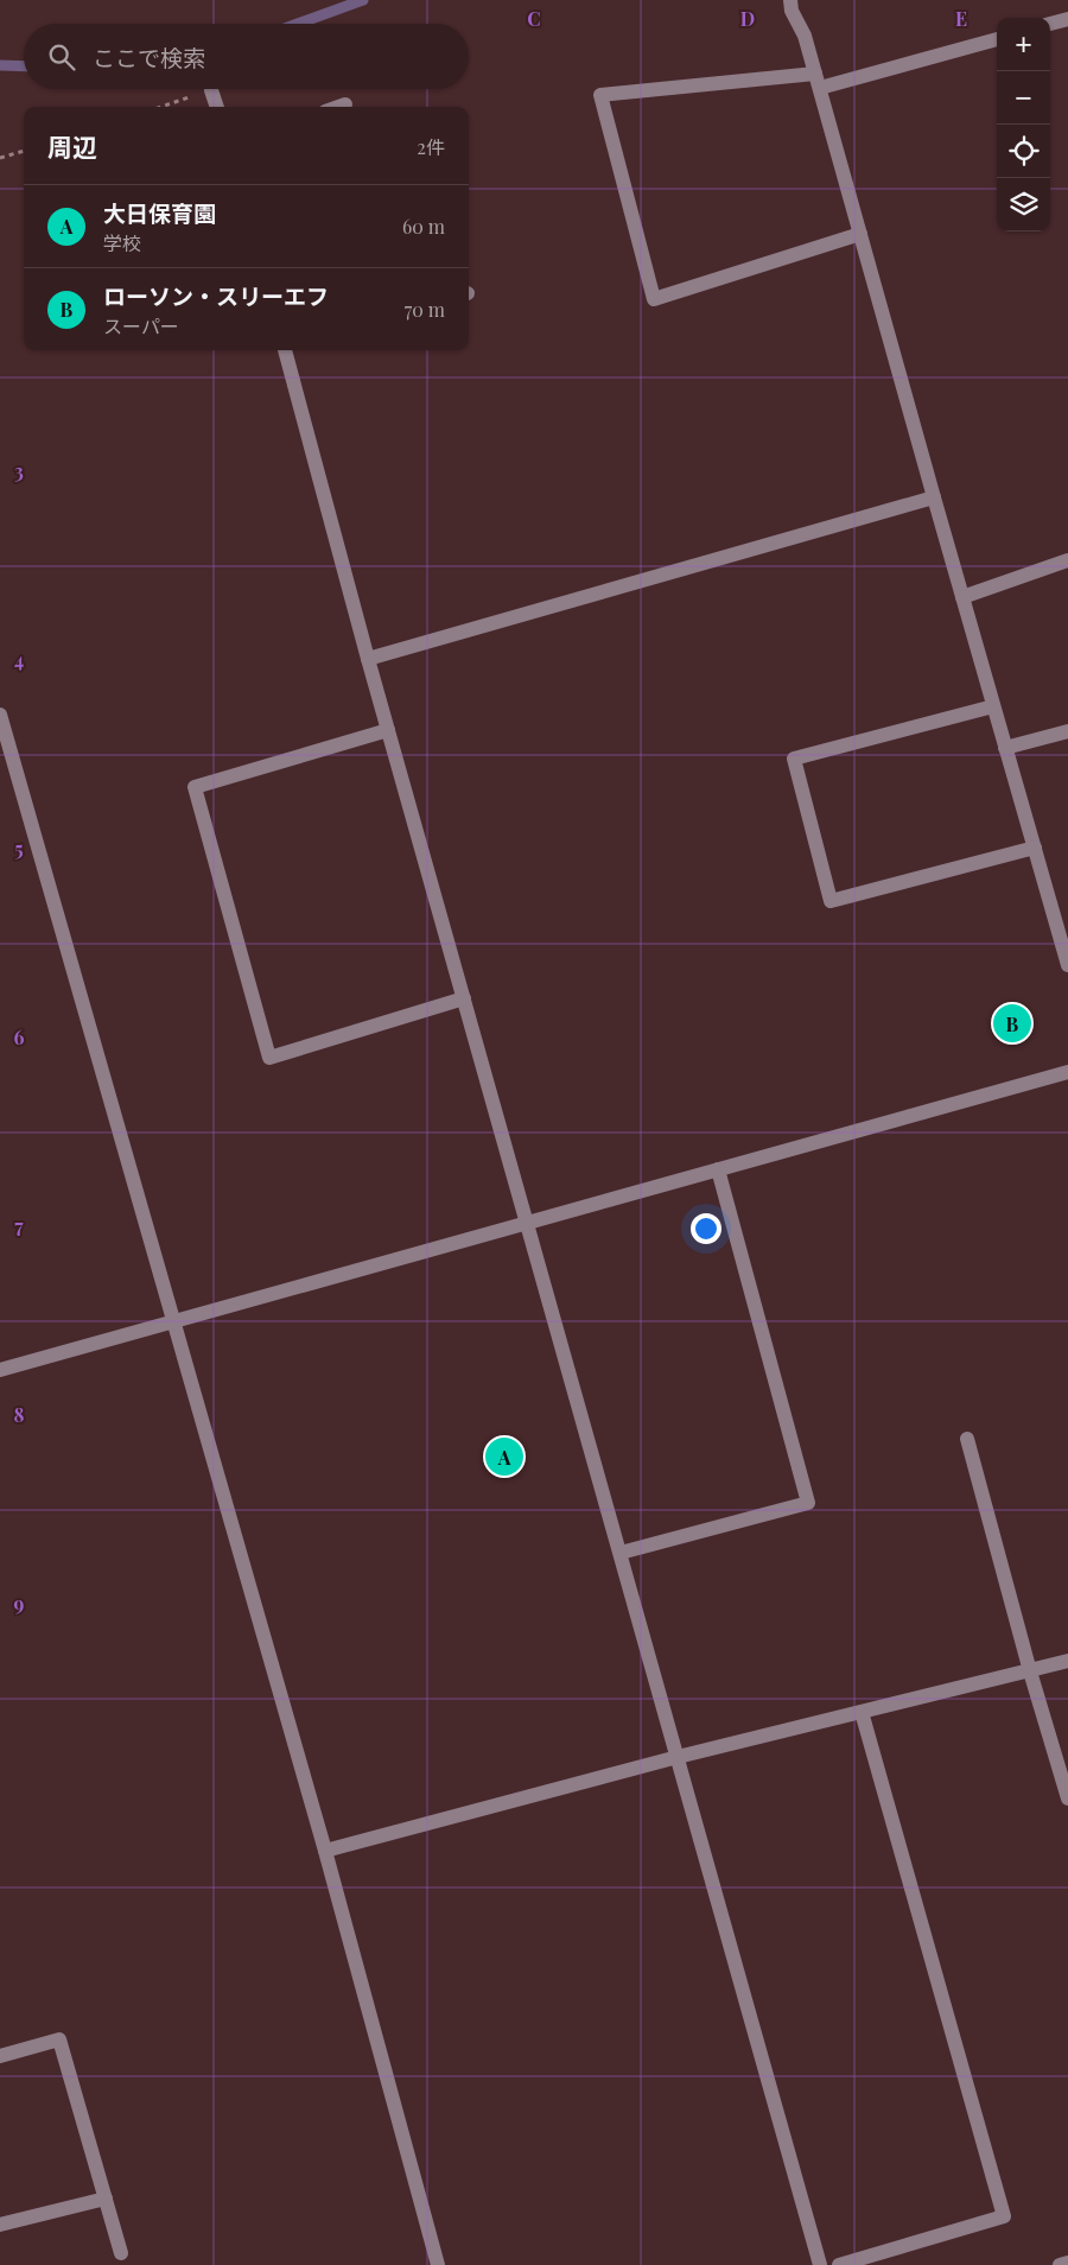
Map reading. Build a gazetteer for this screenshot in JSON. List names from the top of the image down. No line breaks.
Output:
{"page":{"map_buttons":["+","−"],"search":"ここで検索","heading":["周辺","2件"],"list":[{"mark":"A","name":"大日保育園","note":"学校","value":"60 m"},{"mark":"B","name":"ローソン・スリーエフ","note":"スーパー","value":"70 m"}],"pins":["B","A"]},"grid":{"columns":["C","D","E"],"rows":["3","4","5","6","7","8","9"]}}
